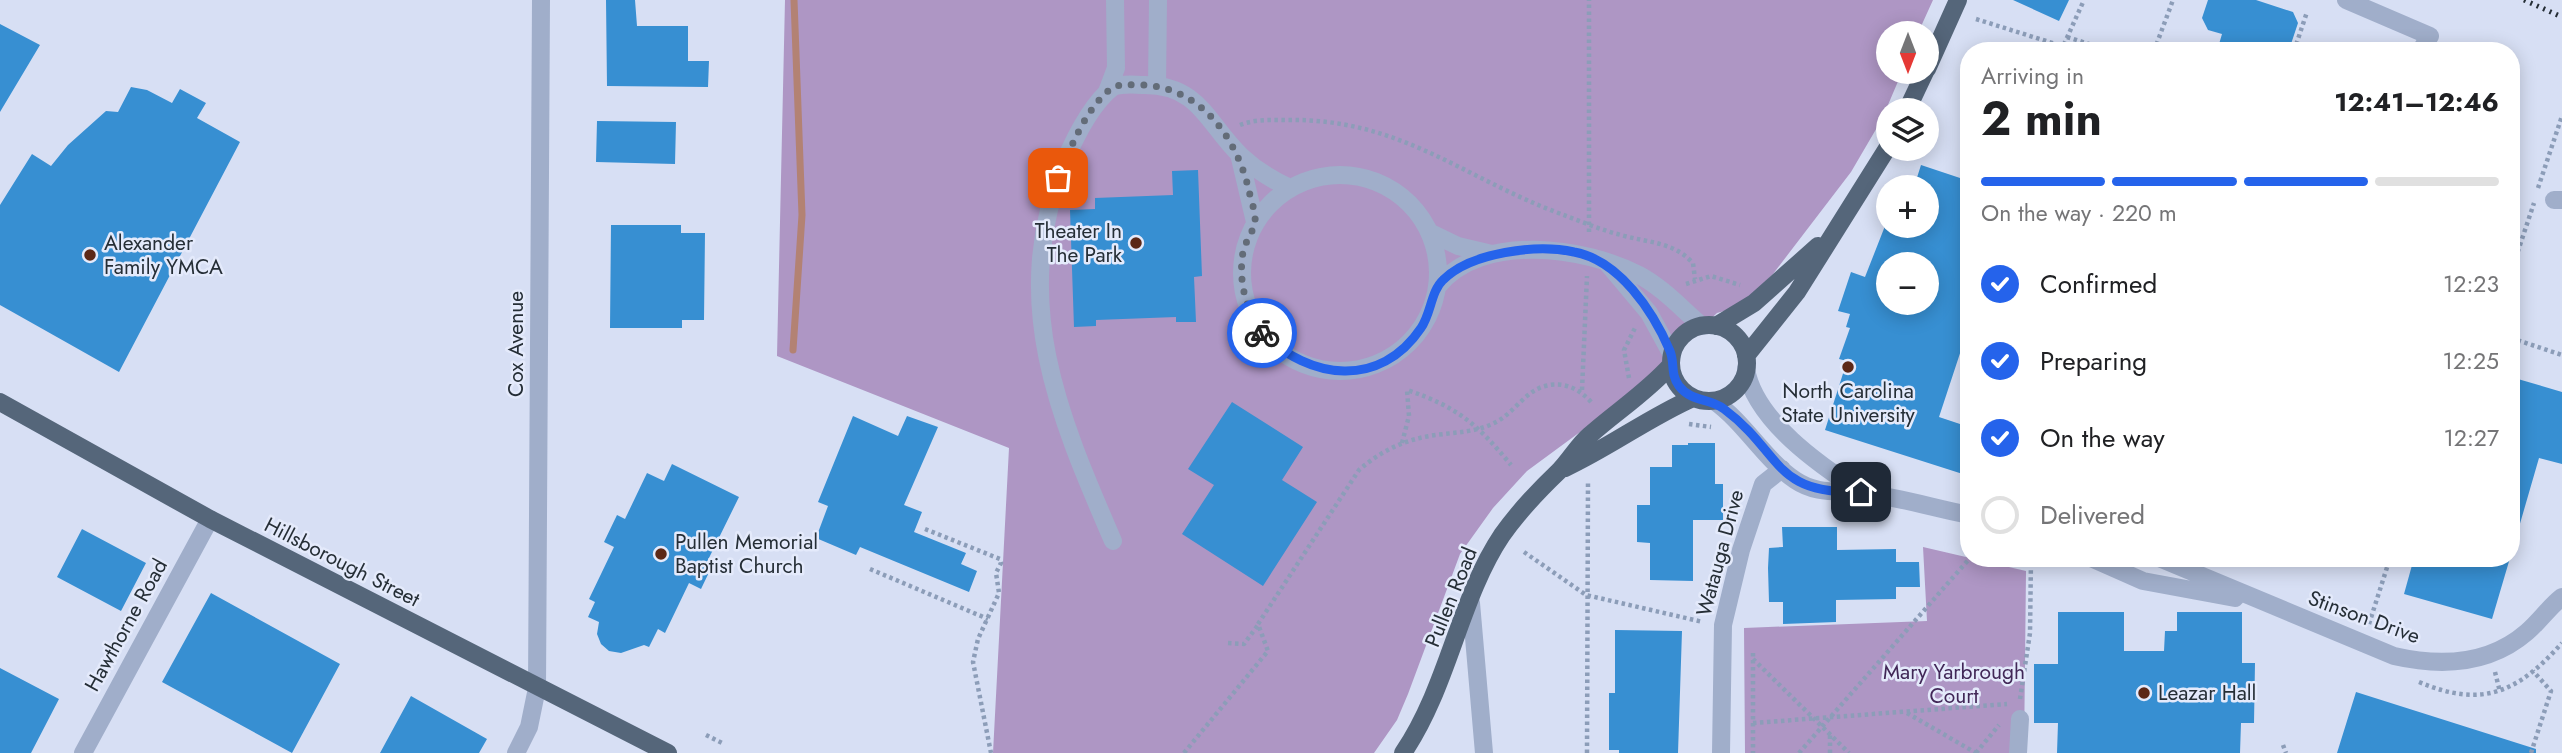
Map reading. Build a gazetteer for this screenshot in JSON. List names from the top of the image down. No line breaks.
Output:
{"streets":{"main road":["Hillsborough Street","Pullen Road"],"street":["Cox Avenue","Watauga Drive","Stinson Drive","Hawthorne Road"]},"crossings":[["Cox Avenue","Hillsborough Street"],["Hillsborough Street","Hawthorne Road"]],"parks":["Mary Yarbrough Court"],"places":["Theater In The Park","Alexander Family YMCA","North Carolina State University","Pullen Memorial Baptist Church","Leazar Hall"],"north":"bottom","page":{"map_buttons":["+","−"],"heading":["2 min","Arriving in","12:41–12:46"],"bar":"On the way · 220 m","list":[["Confirmed","12:23"],["Preparing","12:25"],["On the way","12:27"],"Delivered"]}}
